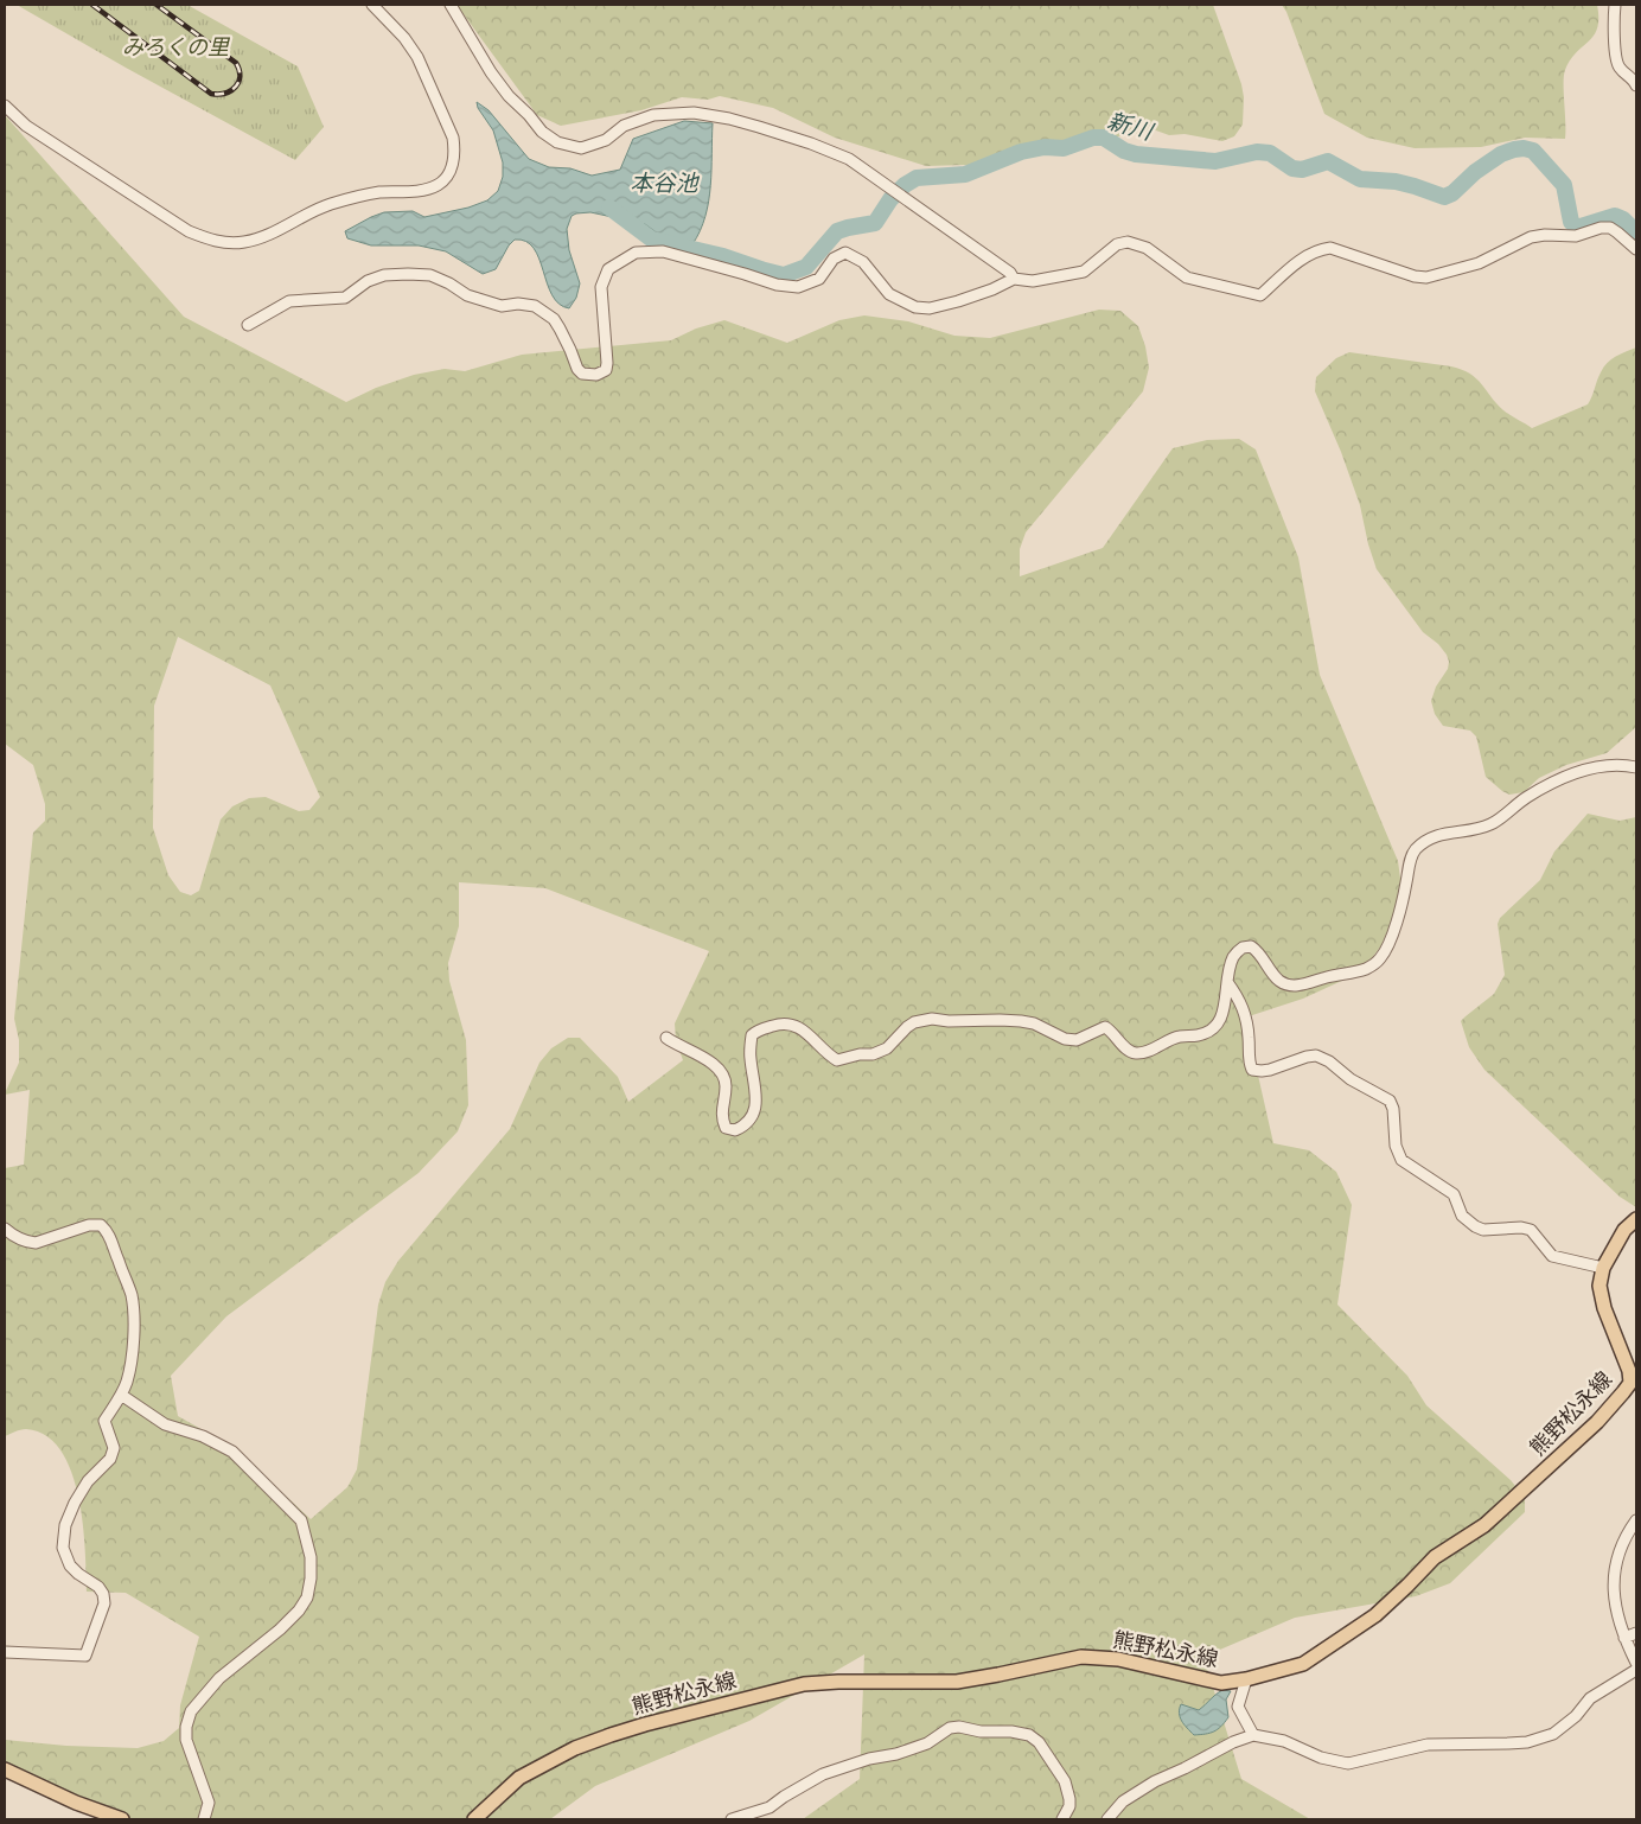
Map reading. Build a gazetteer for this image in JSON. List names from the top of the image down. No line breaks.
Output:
{"streets":{"main road":["熊野松永線"]},"water":["新川","本谷池"],"parks":["みろくの里"]}
